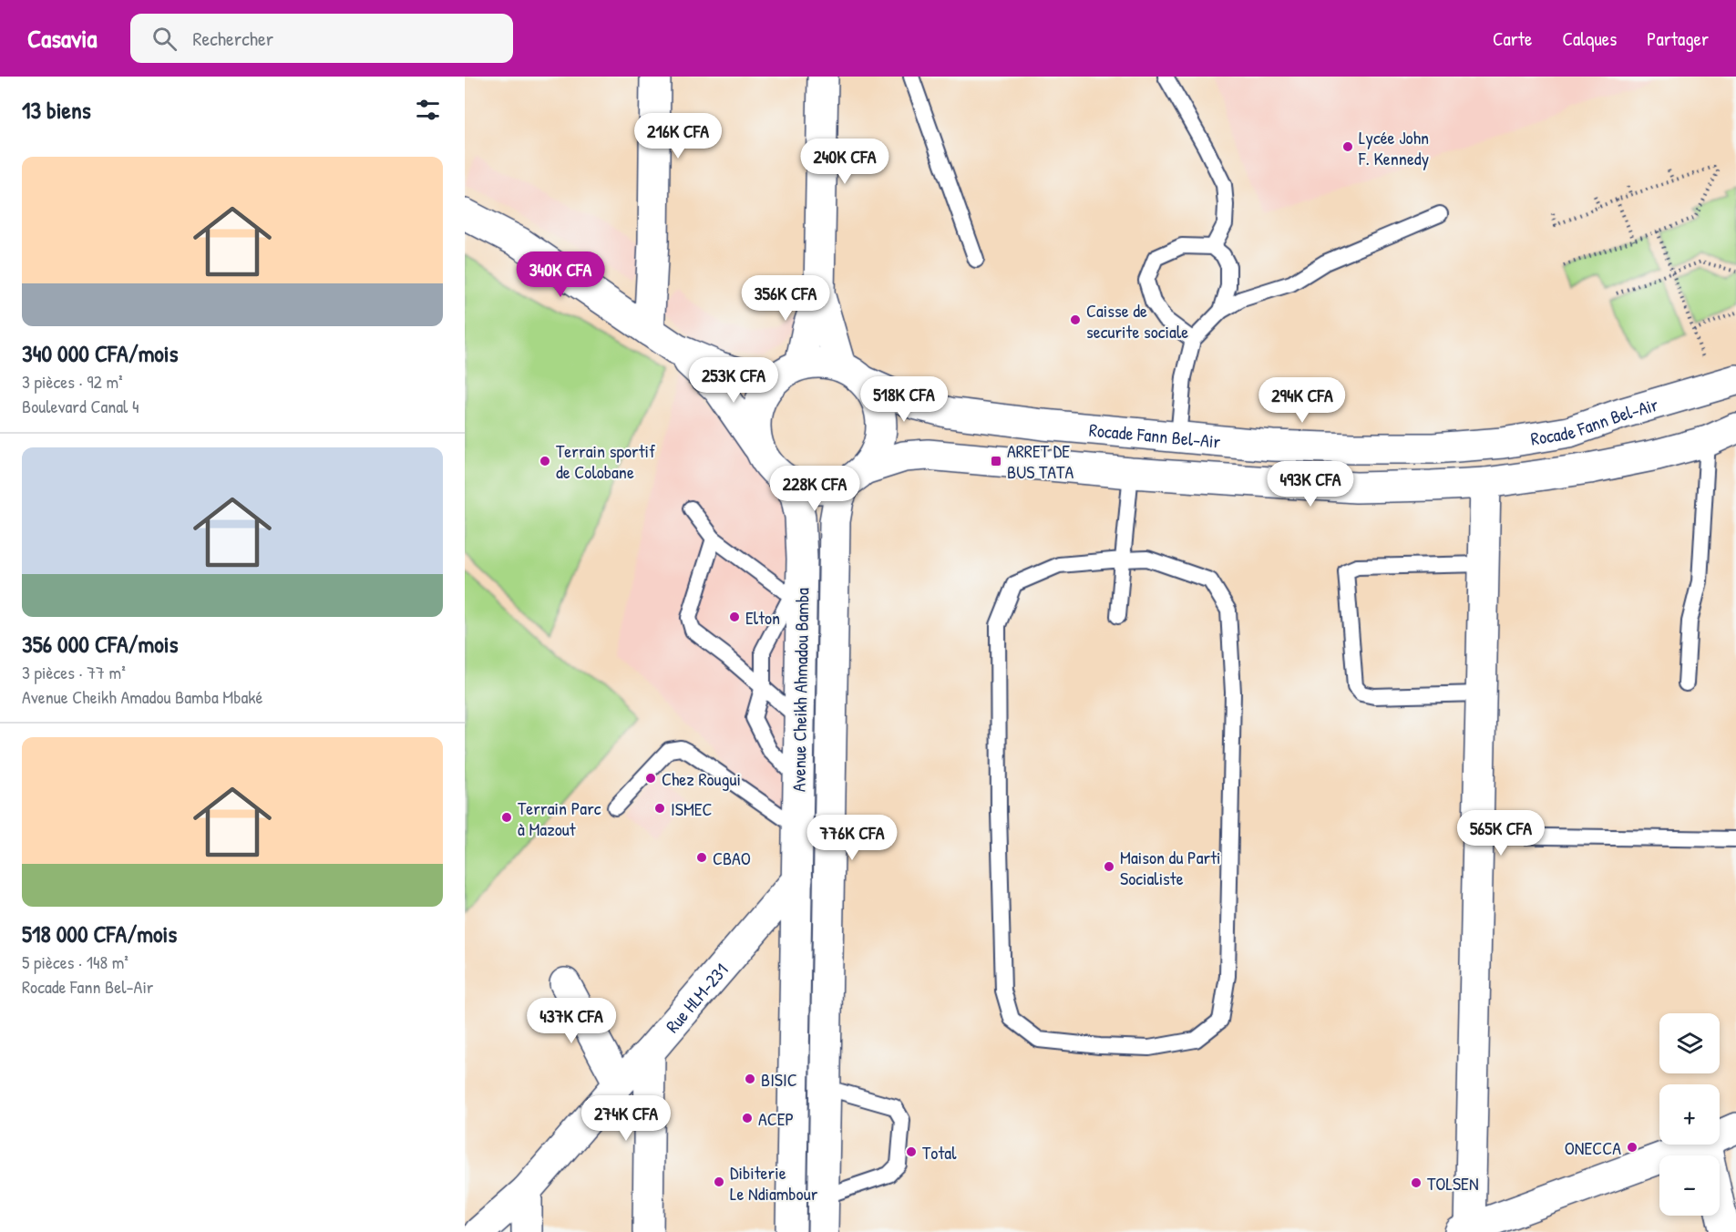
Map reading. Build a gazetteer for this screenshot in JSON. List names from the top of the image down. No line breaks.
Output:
{"streets":{"street":["Rocade Fann Bel-Air","Avenue Cheikh Ahmadou Bamba","Rue HLM-231"]},"crossings":[["Rocade Fann Bel-Air","Avenue Cheikh Ahmadou Bamba"],["Avenue Cheikh Ahmadou Bamba","Rue HLM-231"]],"places":{"other":["Lycée John F. Kennedy","Caisse de securite sociale","Terrain sportif de Colobane","Elton","Chez Rougui","ISMEC","Terrain Parc à Mazout","CBAO","Maison du Parti Socialiste","BISIC","ACEP","ONECCA","Total","Dibiterie Le Ndiambour","TOLSEN"],"transit":["ARRET DE BUS TATA"]},"page":{"header":"Casavia","search":"Rechercher","nav":["Carte","Calques","Partager"],"heading":"13 biens","price":["216K CFA","240K CFA","340K CFA","356K CFA","253K CFA","518K CFA","294K CFA","493K CFA","228K CFA","565K CFA","776K CFA","437K CFA","274K CFA"],"list":[{"name":"340 000 CFA/mois","note":"3 pièces · 92 m² · Boulevard Canal 4"},{"name":"356 000 CFA/mois","note":"3 pièces · 77 m² · Avenue Cheikh Amadou Bamba Mbaké"},{"name":"518 000 CFA/mois","note":"5 pièces · 148 m² · Rocade Fann Bel-Air"}],"map_buttons":["+","−"]}}
